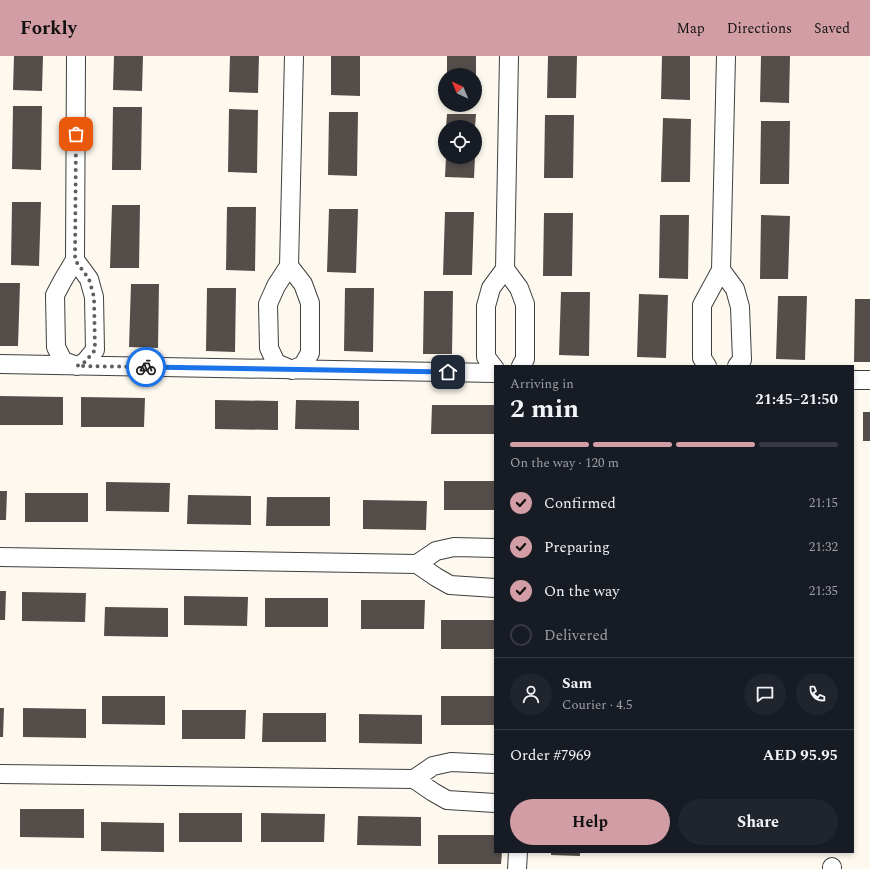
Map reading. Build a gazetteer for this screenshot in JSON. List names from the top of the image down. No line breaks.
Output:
{"north":"top left","page":{"header":"Forkly","nav":["Map","Directions","Saved"],"heading":["2 min","Arriving in","21:45–21:50"],"panel":["Sam","Courier · 4.5","Order #7969","AED 95.95"],"bar":"On the way · 120 m","list":[["Confirmed","21:15"],["Preparing","21:32"],["On the way","21:35"],"Delivered"],"buttons":["Help","Share"]}}
